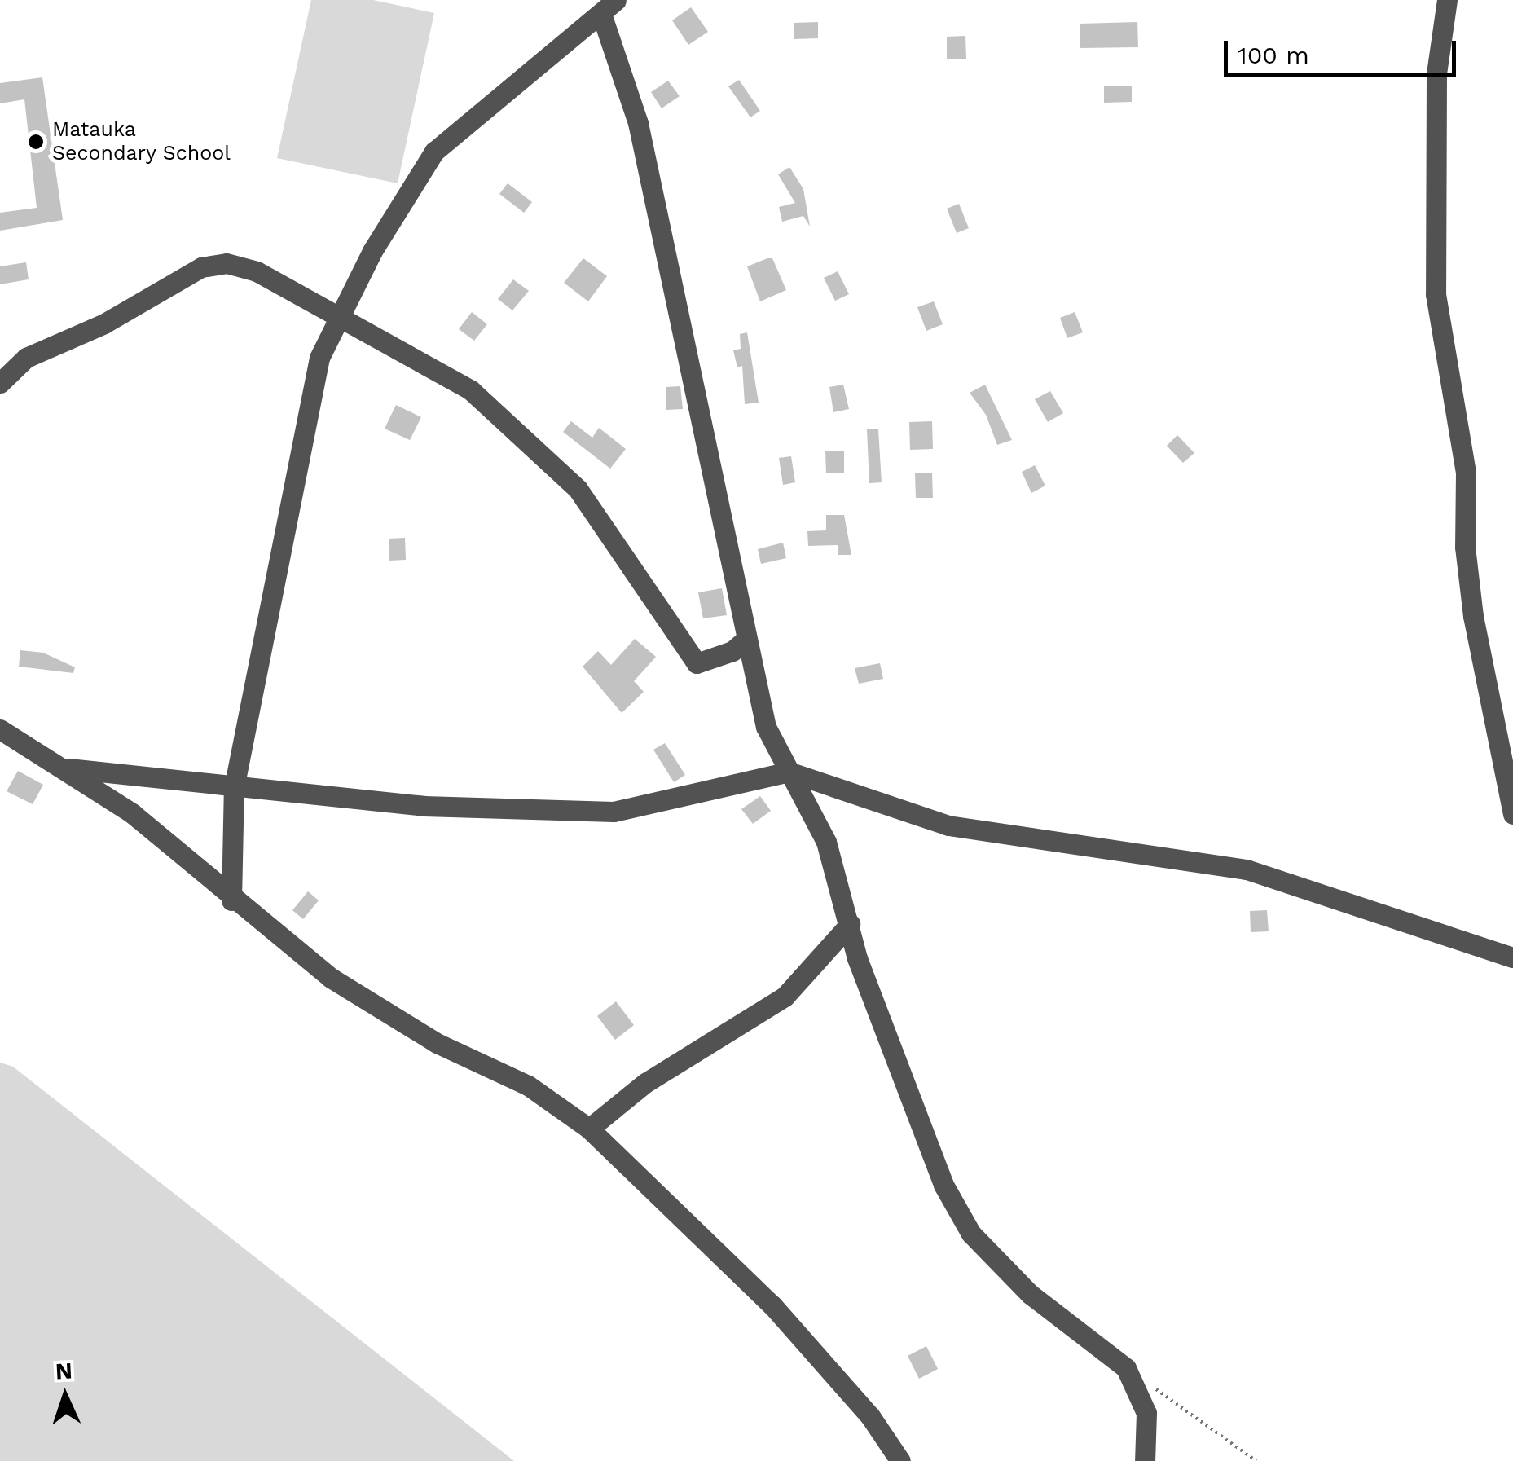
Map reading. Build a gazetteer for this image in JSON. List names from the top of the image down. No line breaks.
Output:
{"places":["Matauka Secondary School"],"scale_bar":"100 m","north":"top"}
